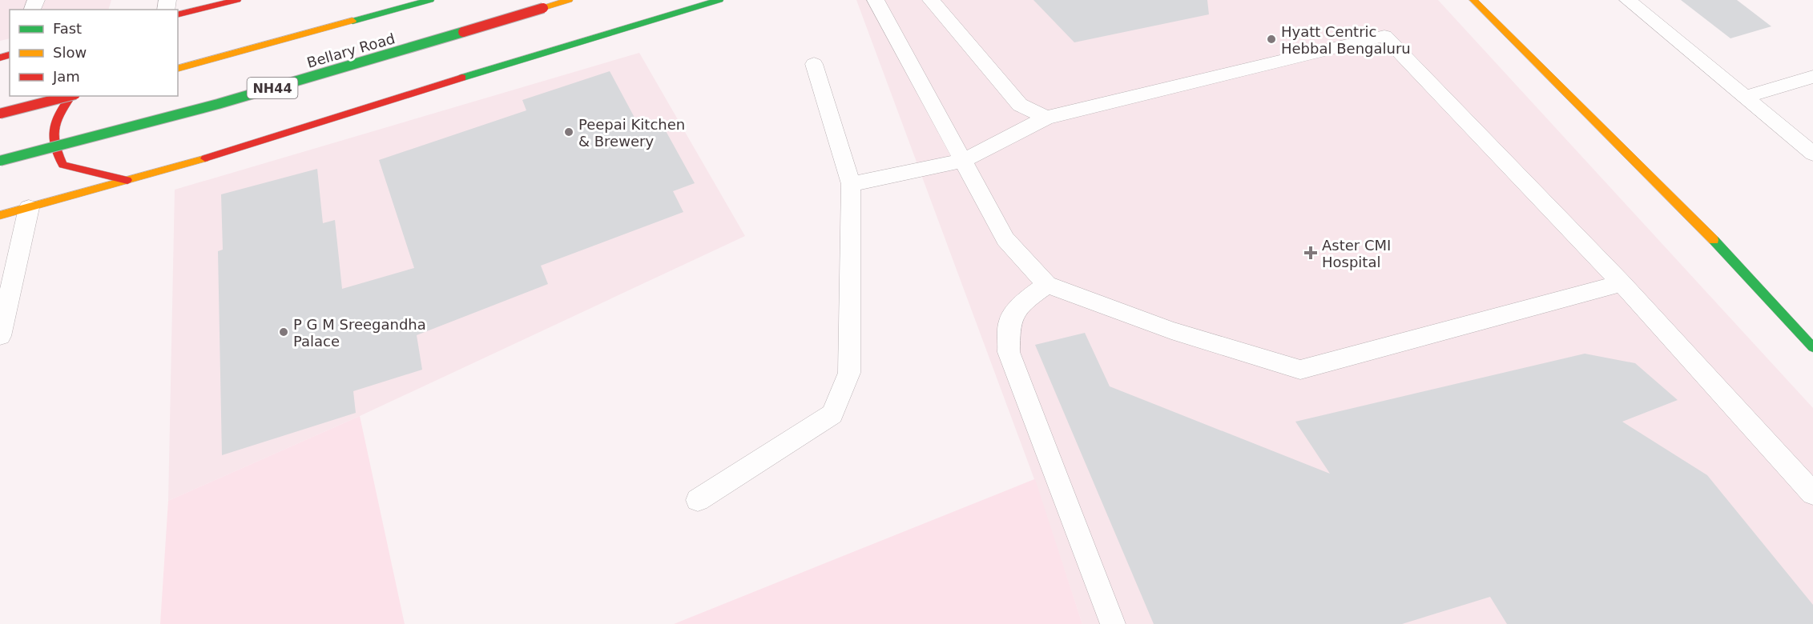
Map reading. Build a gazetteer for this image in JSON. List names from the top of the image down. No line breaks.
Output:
{"streets":{"main road":["Bellary Road","NH44"]},"places":{"other":["Hyatt Centric Hebbal Bengaluru","Peepai Kitchen & Brewery","P G M Sreegandha Palace"],"health":["Aster CMI Hospital"]},"legend":["Fast","Slow","Jam"]}
